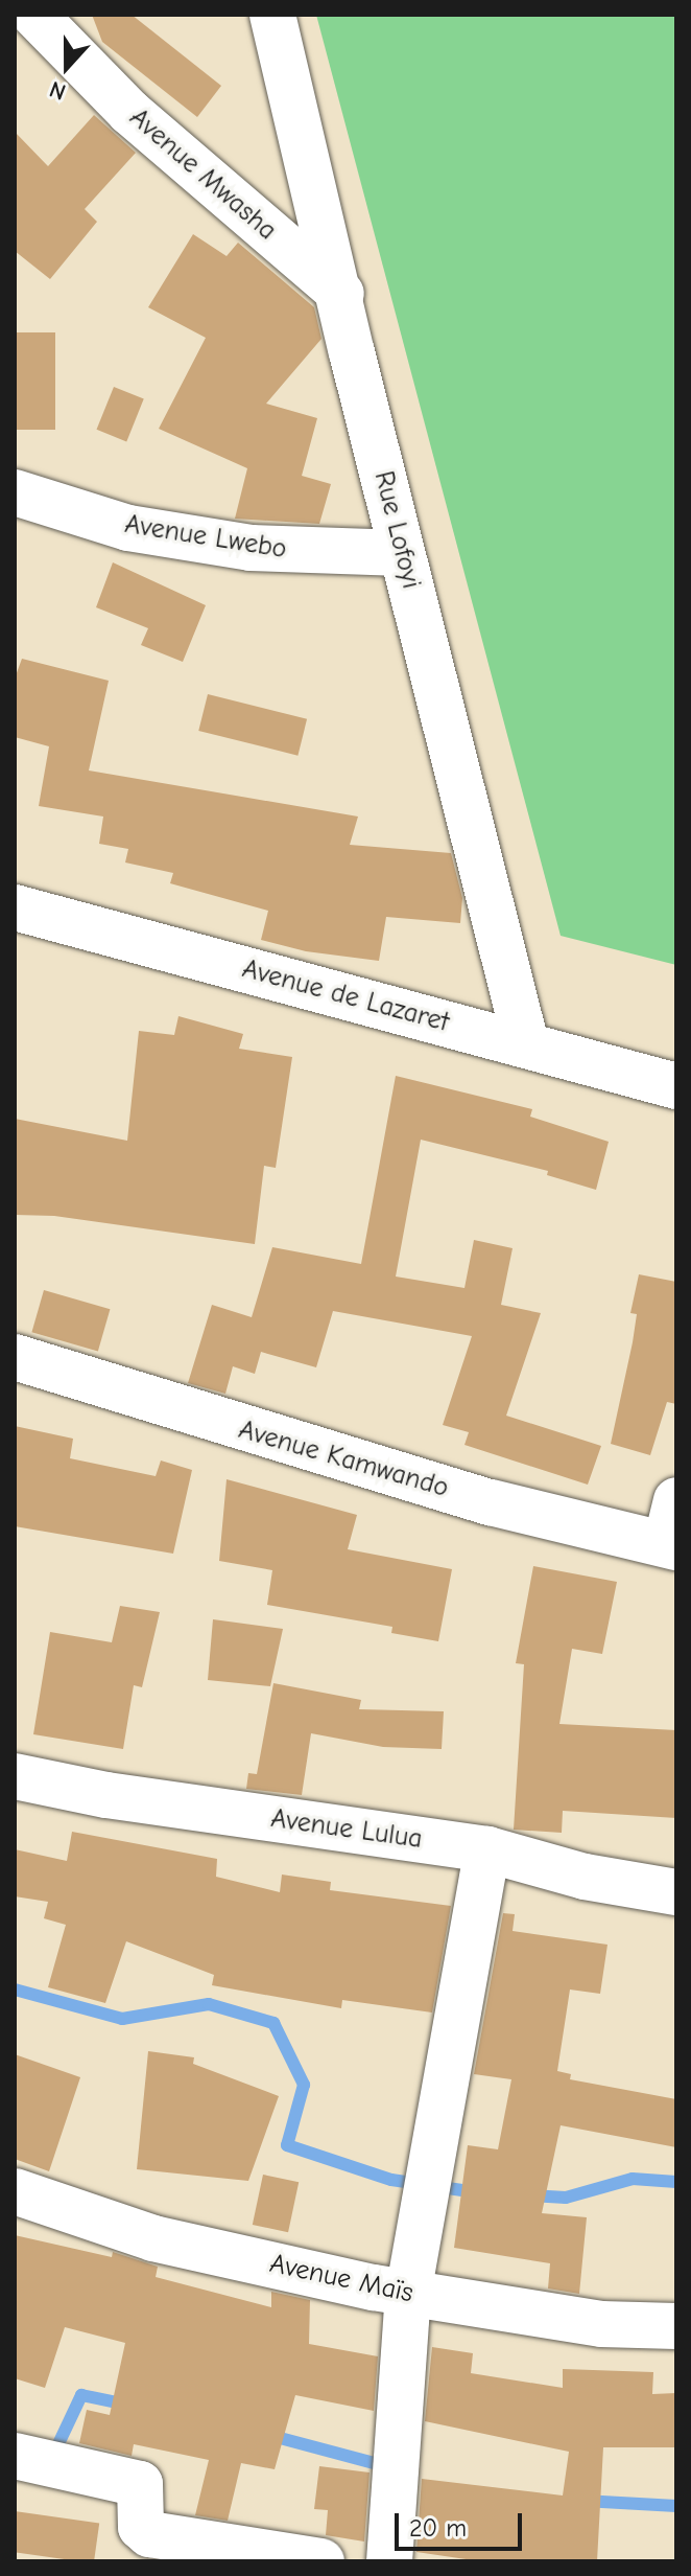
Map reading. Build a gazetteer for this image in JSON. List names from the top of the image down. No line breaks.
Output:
{"streets":{"street":["Avenue Mwasha","Rue Lofoyi","Avenue Lwebo","Avenue de Lazaret","Avenue Kamwando","Avenue Lulua","Avenue Maïs"]},"crossings":[["Avenue Mwasha","Rue Lofoyi"],["Rue Lofoyi","Avenue Lwebo"],["Rue Lofoyi","Avenue de Lazaret"]],"scale_bar":"20 m","north":"bottom"}
